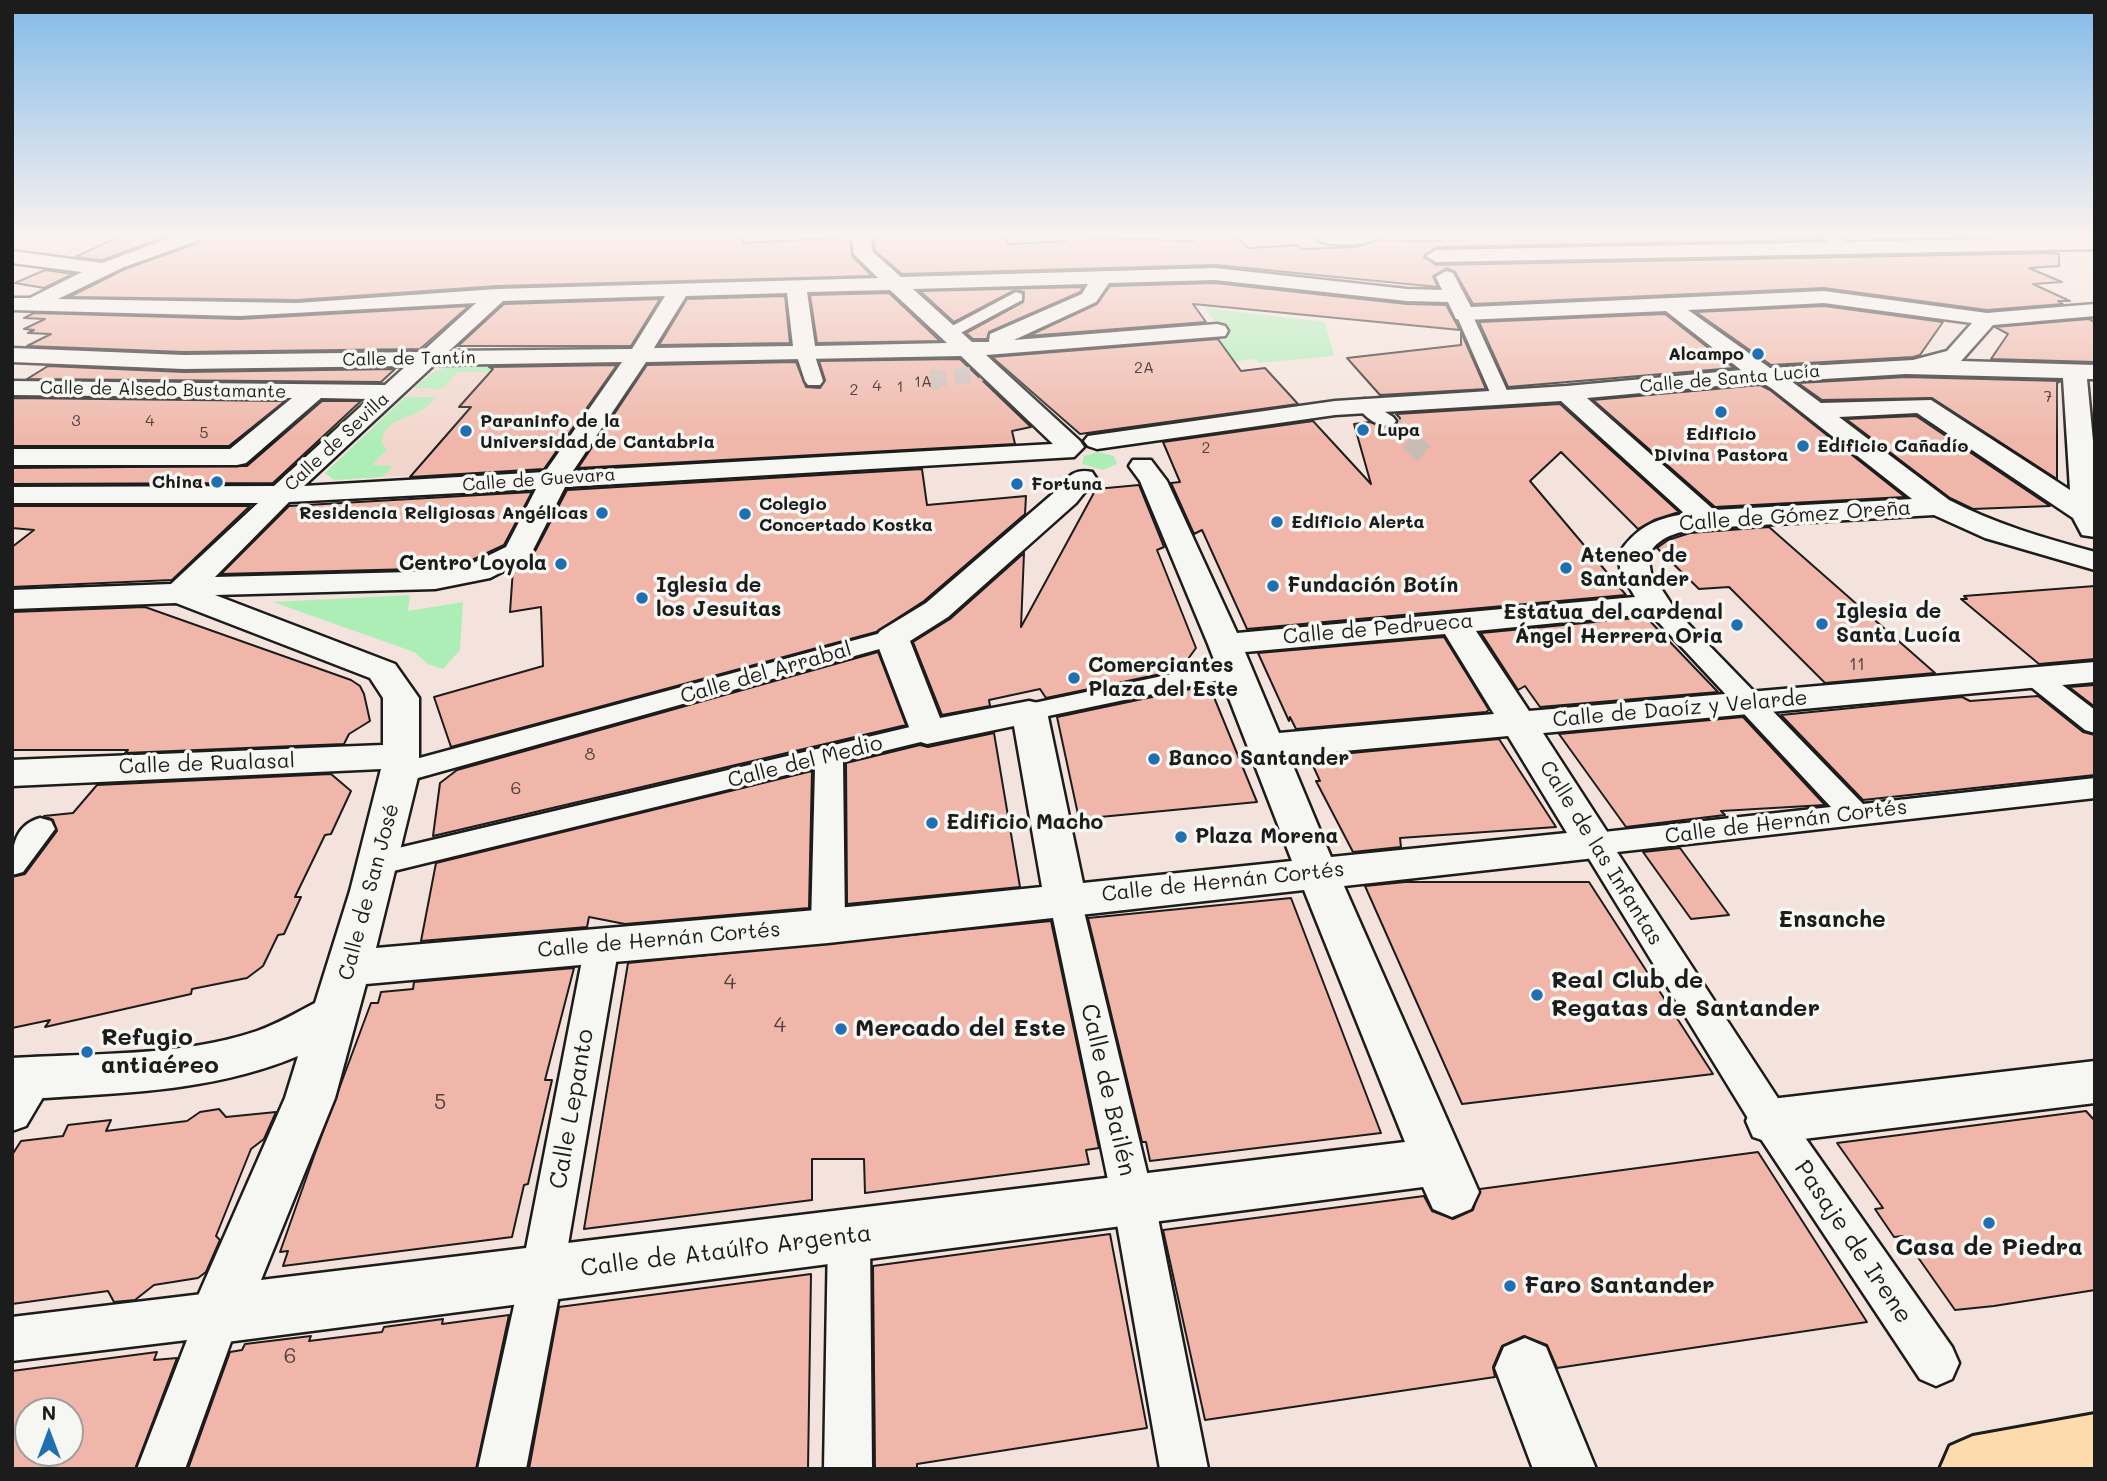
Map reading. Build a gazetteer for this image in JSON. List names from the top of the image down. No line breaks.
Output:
{"streets":{"street":["Calle de Tantín","Calle de Santa Lucía","Calle de Alsedo Bustamante","Calle de Sevilla","Calle de Guevara","Calle de Gómez Oreña","Calle de Pedrueca","Calle del Arrabal","Calle de Daoíz y Velarde","Calle del Medio","Calle de Rualasal","Calle de Hernán Cortés","Calle de las Infantas","Calle de San José","Calle de Bailén","Calle Lepanto","Pasaje de Irene","Calle de Ataúlfo Argenta"]},"crossings":[["Calle de Tantín","Calle de Sevilla"],["Calle de Santa Lucía","Calle de Guevara"],["Calle de Santa Lucía","Calle del Arrabal"],["Calle de Alsedo Bustamante","Calle de Sevilla"],["Calle de Sevilla","Calle de Guevara"],["Calle de Sevilla","Calle de San José"],["Calle de Guevara","Calle de San José"],["Calle de Gómez Oreña","Calle de Pedrueca"],["Calle de Gómez Oreña","Calle de Daoíz y Velarde"],["Calle de Gómez Oreña","Calle de Hernán Cortés"],["Calle de Pedrueca","Calle del Medio"],["Calle de Pedrueca","Calle de las Infantas"],["Calle del Arrabal","Calle de Rualasal"],["Calle del Arrabal","Calle de San José"],["Calle de Daoíz y Velarde","Calle de las Infantas"],["Calle del Medio","Calle de San José"],["Calle del Medio","Calle de Bailén"],["Calle de Rualasal","Calle de San José"],["Calle de Hernán Cortés","Calle de las Infantas"],["Calle de Hernán Cortés","Calle de San José"],["Calle de Hernán Cortés","Calle de Bailén"],["Calle de Hernán Cortés","Calle Lepanto"],["Calle de Hernán Cortés","Calle de Ataúlfo Argenta"],["Calle de las Infantas","Pasaje de Irene"],["Calle de San José","Calle de Ataúlfo Argenta"],["Calle de Bailén","Calle de Ataúlfo Argenta"],["Calle Lepanto","Calle de Ataúlfo Argenta"]],"districts":["Ensanche"],"places":["Alcampo","Edificio Divina Pastora","Lupa","Paraninfo de la Universidad de Cantabria","Edificio Cañadío","China","Fortuna","Residencia Religiosas Angélicas","Colegio Concertado Kostka","Edificio Alerta","Centro Loyola","Ateneo de Santander","Fundación Botín","Iglesia de los Jesuitas","Iglesia de Santa Lucía","Estatua del cardenal Ángel Herrera Oria","Comerciantes Plaza del Este","Banco Santander","Edificio Macho","Plaza Morena","Real Club de Regatas de Santander","Mercado del Este","Refugio antiaéreo","Casa de Piedra","Faro Santander"],"house_numbers":["2A","1A","4","1","2","7","3","4","5","2","11","8","6","4","4","5","6"],"north":"top"}
